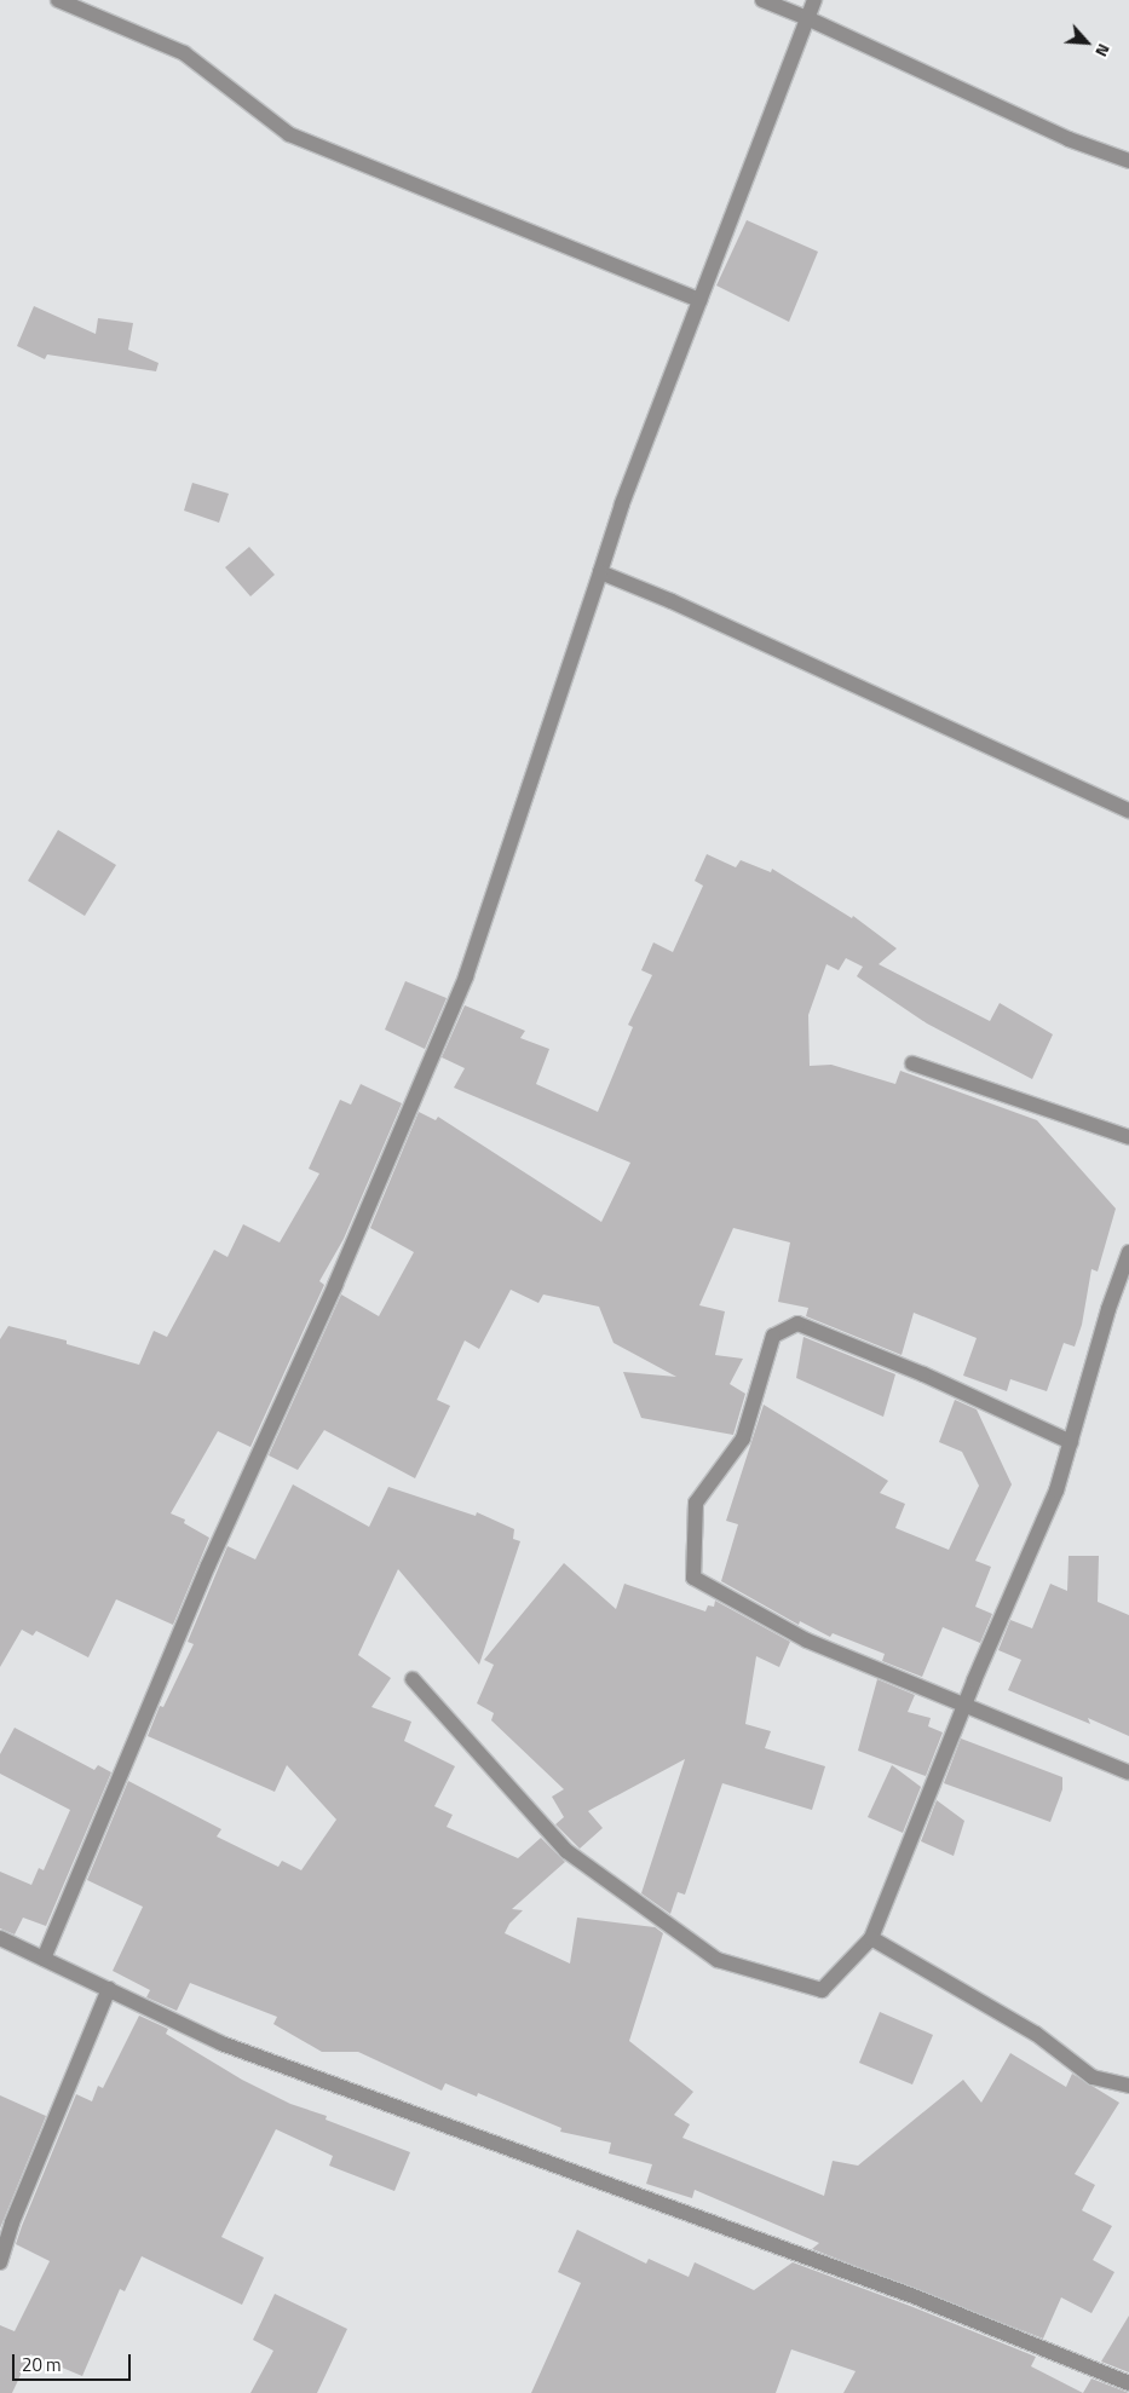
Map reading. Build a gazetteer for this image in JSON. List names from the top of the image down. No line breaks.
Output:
{"scale_bar":"20 m","north":"bottom right"}
